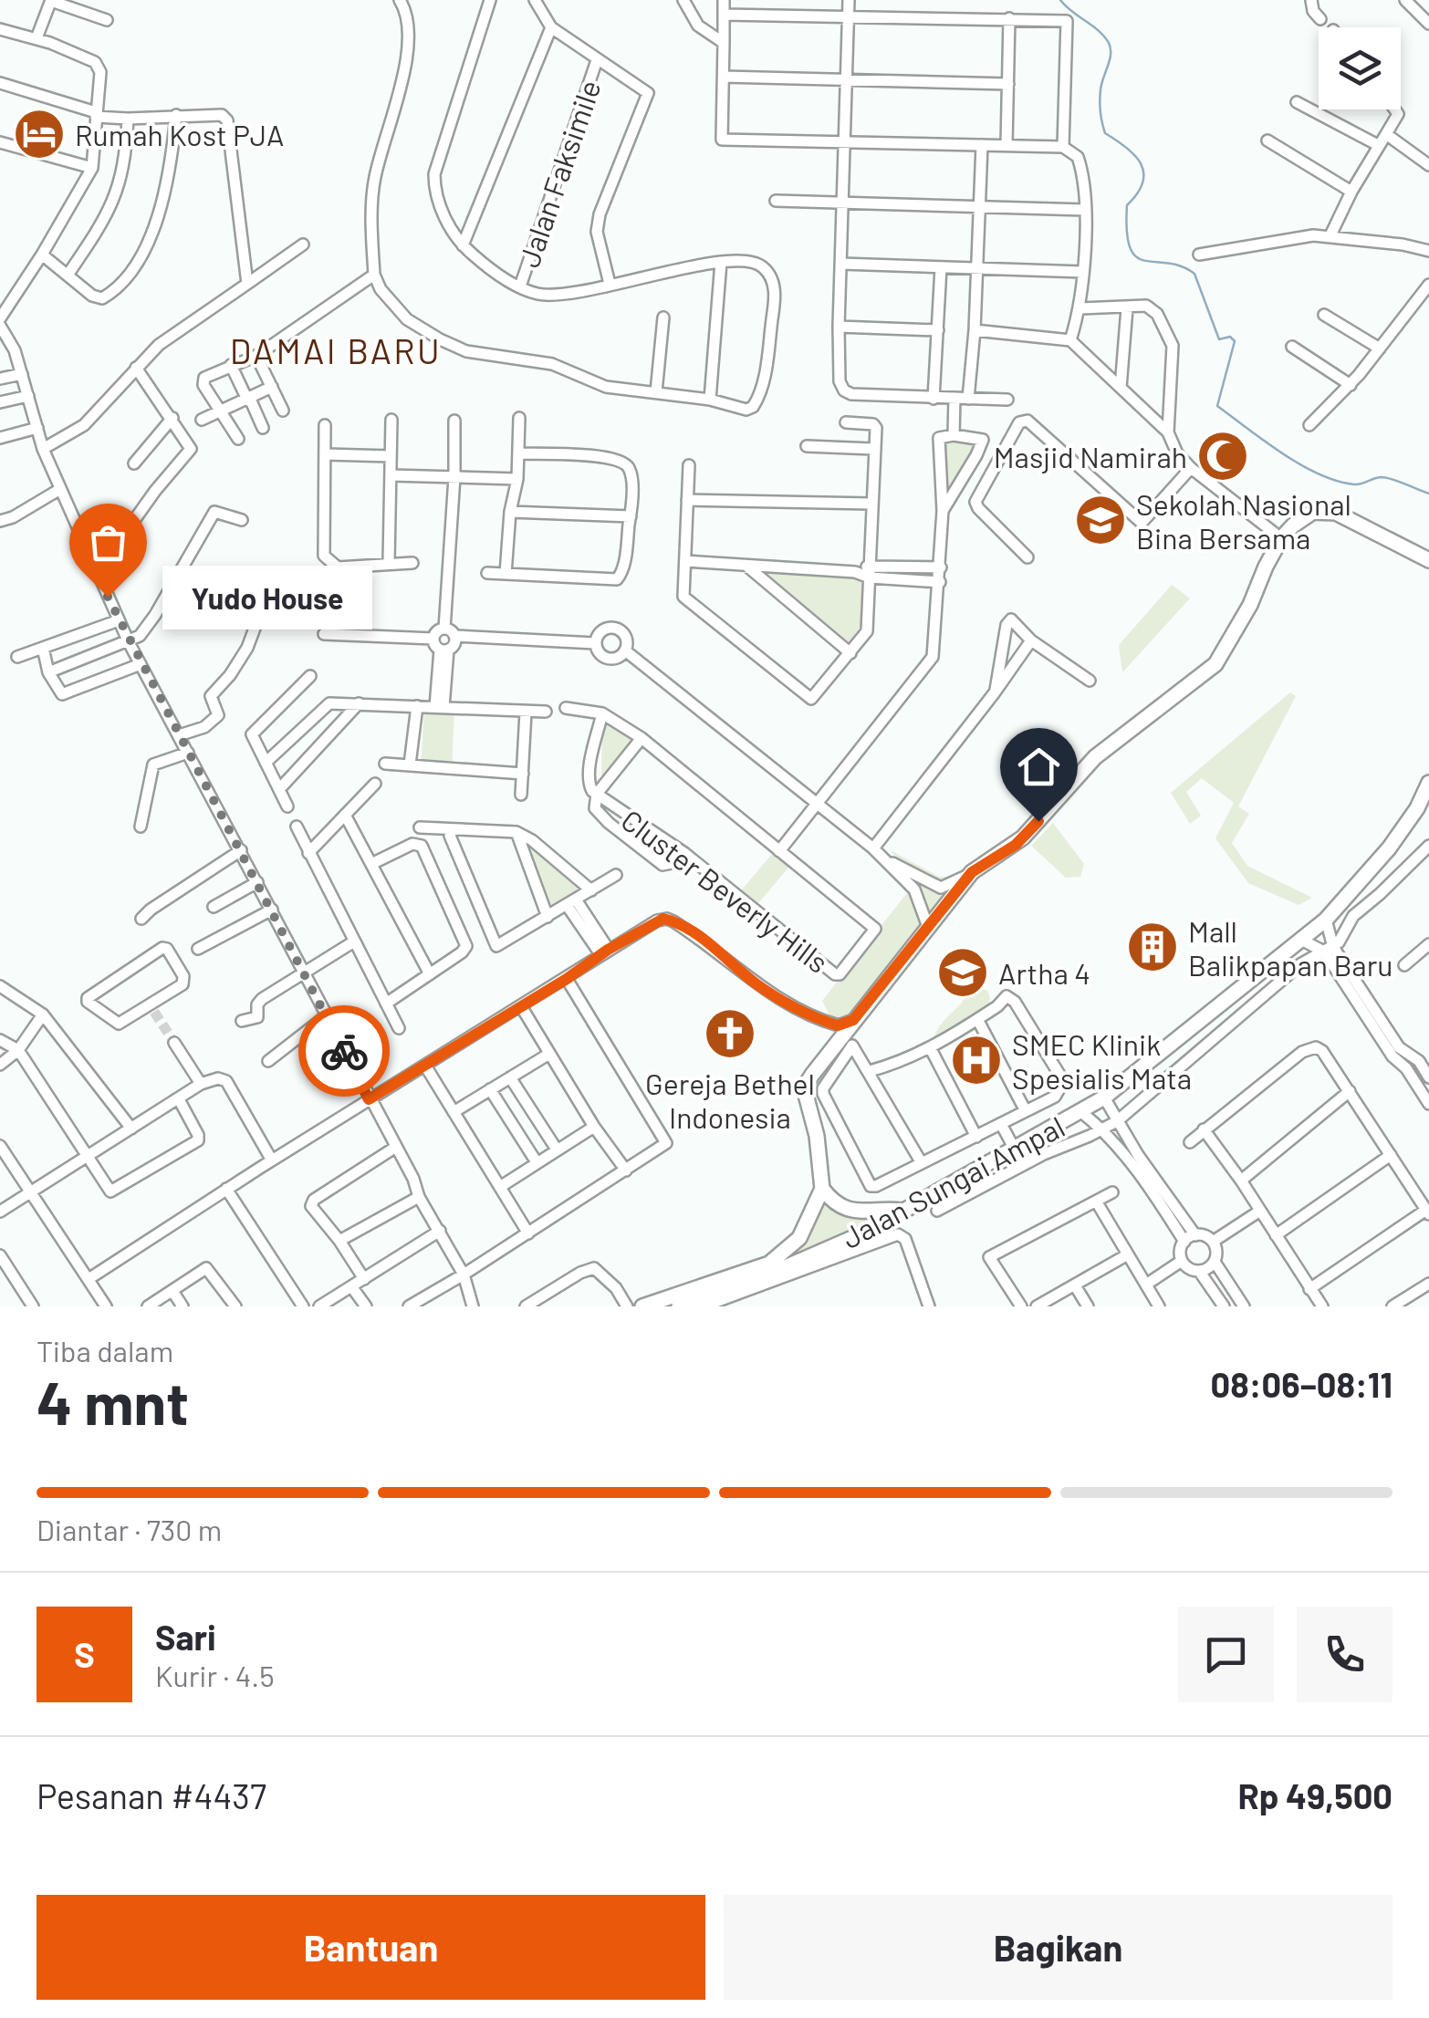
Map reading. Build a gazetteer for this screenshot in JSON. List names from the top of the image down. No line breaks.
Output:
{"streets":{"main road":["Jalan Sungai Ampal"],"street":["Jalan Faksimile","Cluster Beverly Hills"]},"districts":["DAMAI BARU"],"places":{"hotel":["Rumah Kost PJA"],"mosque":["Masjid Namirah"],"school or university":["Sekolah Nasional Bina Bersama","Artha 4"],"other":["Yudo House"],"building":["Mall Balikpapan Baru"],"church":["Gereja Bethel Indonesia"],"hospital":["SMEC Klinik Spesialis Mata"]},"page":{"bubble":"Yudo House","heading":["4 mnt","Tiba dalam","08:06–08:11"],"panel":["Sari","Kurir · 4.5","Pesanan #4437","Rp 49,500"],"bar":"Diantar · 730 m","round":"S","buttons":["Bantuan","Bagikan"]}}
